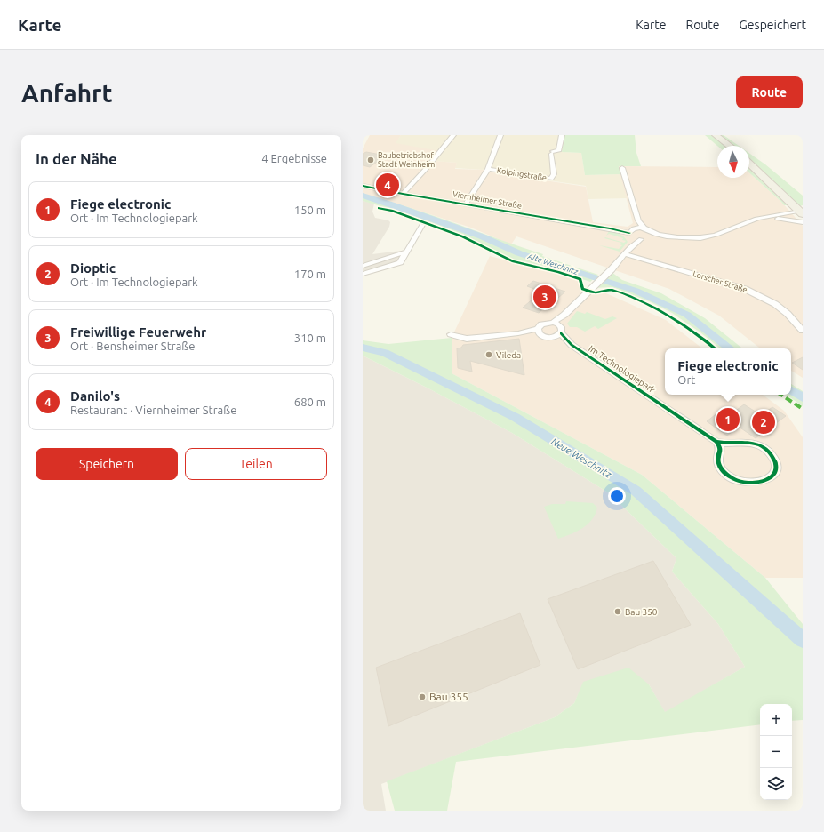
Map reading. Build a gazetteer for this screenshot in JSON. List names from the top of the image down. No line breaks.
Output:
{"streets":{"street":["Kolpingstraße","Viernheimer Straße","Lorscher Straße","Im Technologiepark"]},"water":["Alte Weschnitz","Neue Weschnitz"],"places":["Baubetriebshof Stadt Weinheim","Vileda","Bau 350","Bau 355"],"north":"bottom","page":{"header":"Karte","nav":["Karte","Route","Gespeichert"],"buttons":["Route",["Speichern","Teilen"]],"title":"Anfahrt","heading":["In der Nähe","4 Ergebnisse"],"pins":["4","3","1","2"],"list":[{"mark":"1","name":"Fiege electronic","note":"Ort · Im Technologiepark","value":"150 m"},{"mark":"2","name":"Dioptic","note":"Ort · Im Technologiepark","value":"170 m"},{"mark":"3","name":"Freiwillige Feuerwehr","note":"Ort · Bensheimer Straße","value":"310 m"},{"mark":"4","name":"Danilo's","note":"Restaurant · Viernheimer Straße","value":"680 m"}],"popup":["Fiege electronic","Ort"],"map_buttons":["+","−"]}}
